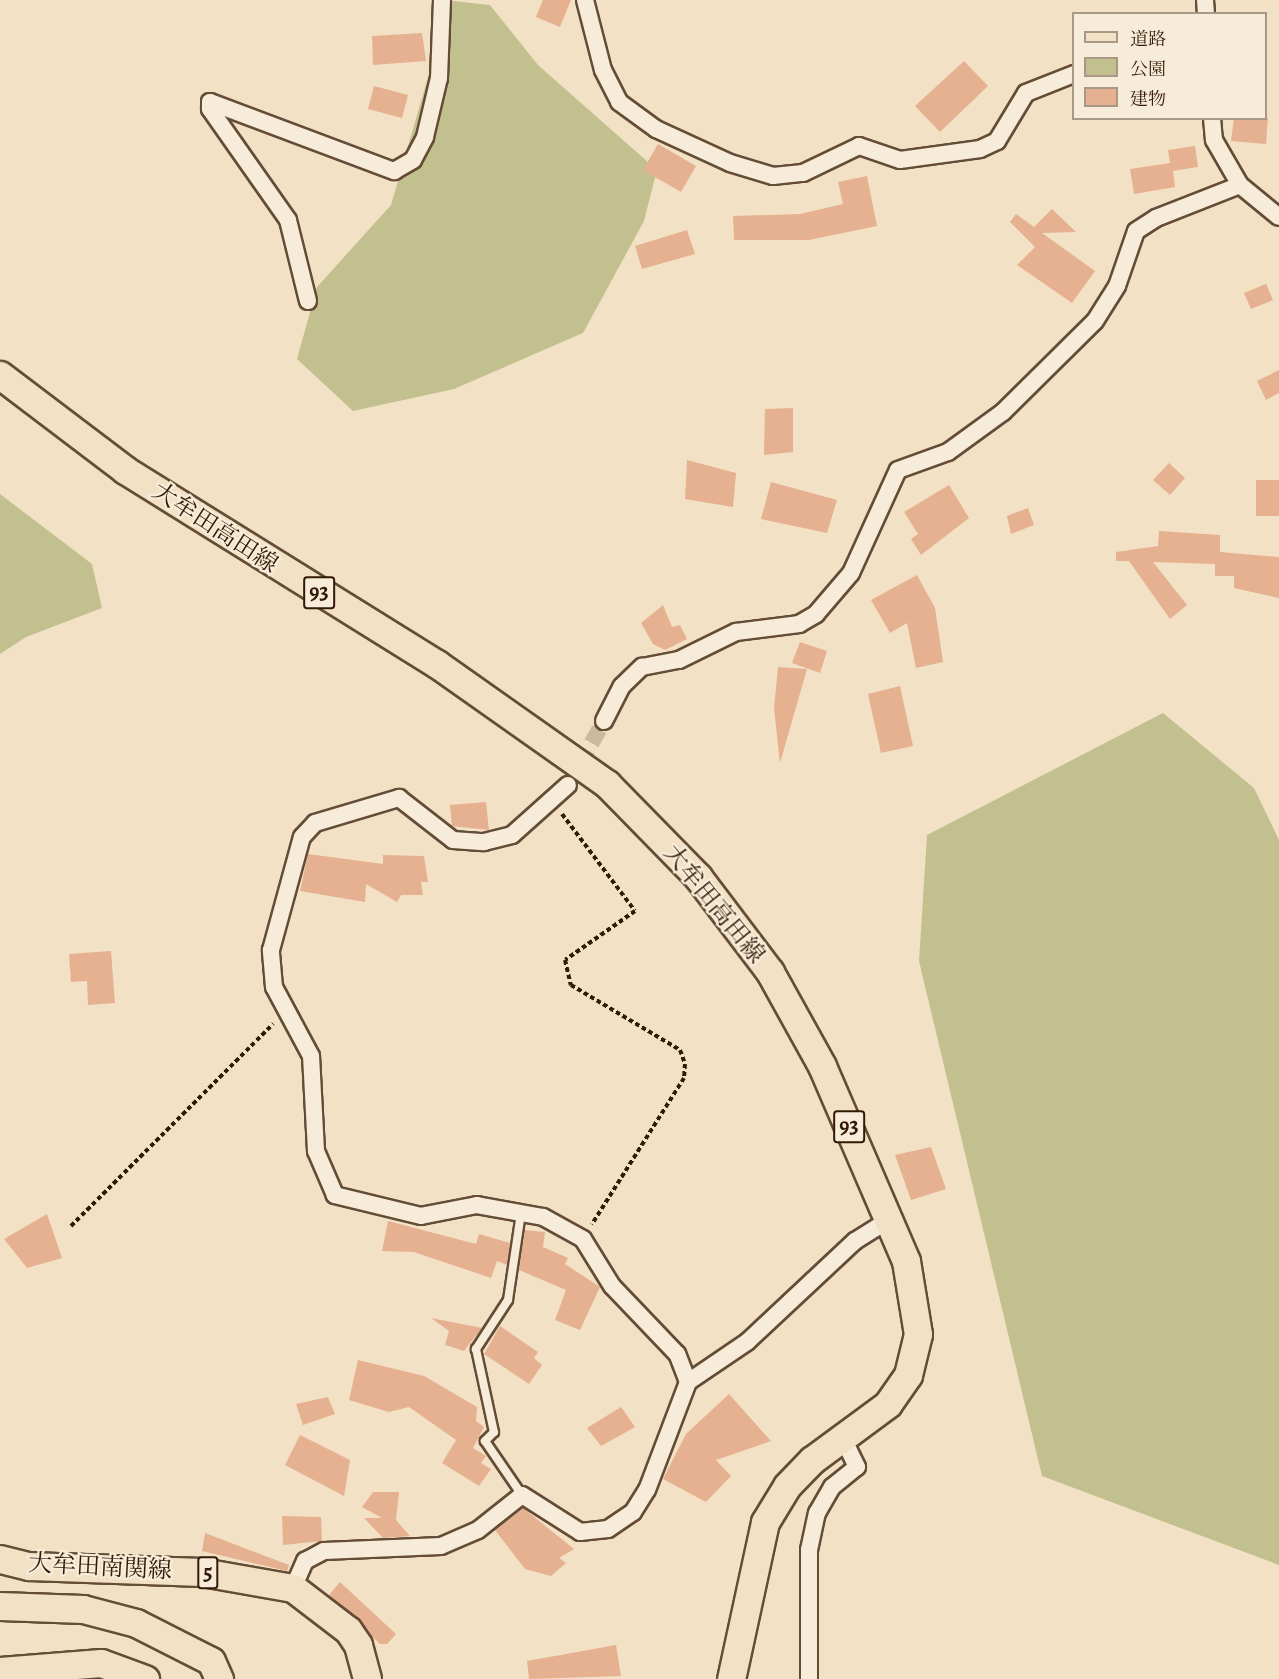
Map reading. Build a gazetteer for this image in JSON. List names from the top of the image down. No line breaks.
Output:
{"streets":{"main road":["大牟田高田線","93","大牟田南関線","5"]},"legend":["道路","公園","建物"]}
